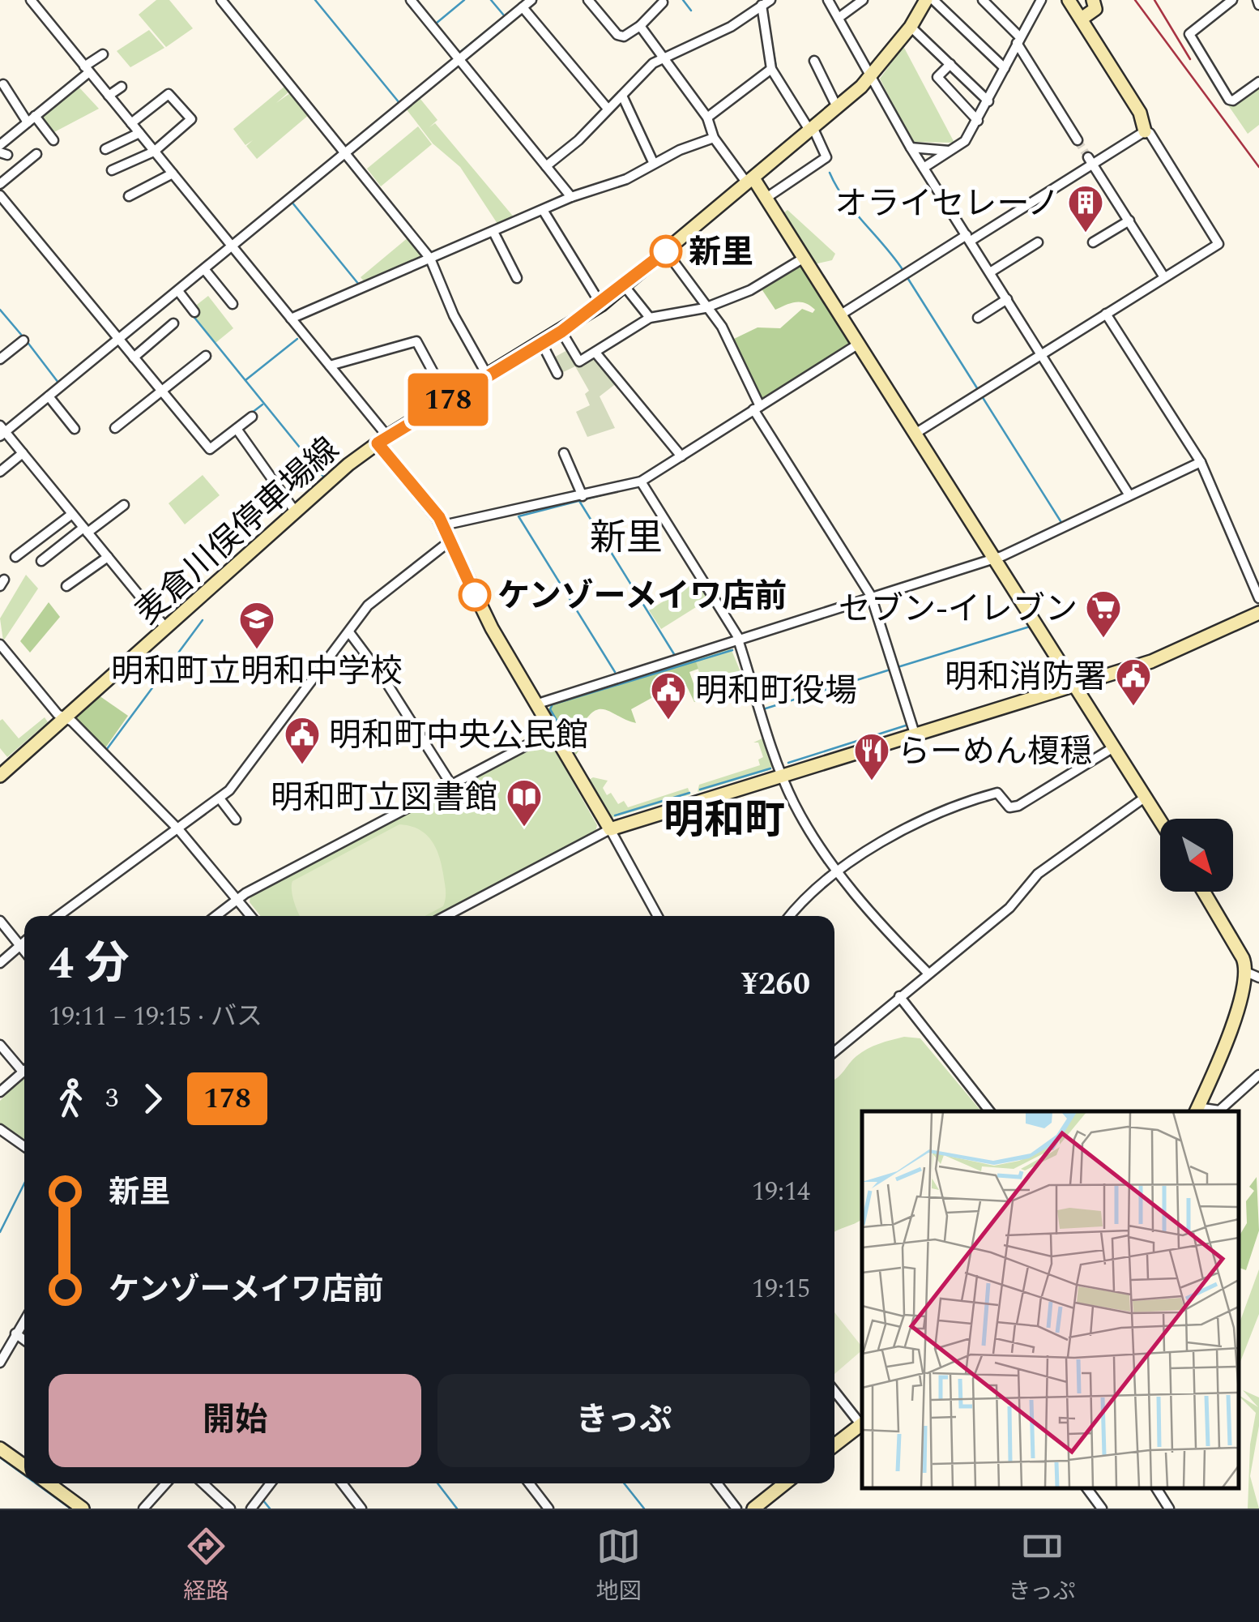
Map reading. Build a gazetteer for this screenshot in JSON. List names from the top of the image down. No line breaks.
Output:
{"streets":{"street":["麦倉川俣停車場線"]},"districts":["新里","明和町"],"places":{"building":["オライセレーノ"],"other":["新里","ケンゾーメイワ店前"],"supermarket":["セブン-イレブン"],"school or university":["明和町立明和中学校"],"public building":["明和消防署","明和町役場","明和町中央公民館"],"restaurant":["らーめん榎穏"],"library":["明和町立図書館"]},"lines":["bus line 178"],"north":"bottom right","page":{"on_map":"178","heading":["4 分","19:11 – 19:15 · バス","¥260"],"legs":["3","178"],"list":[{"name":"新里","value":"19:14"},{"name":"ケンゾーメイワ店前","value":"19:15"}],"buttons":["開始","きっぷ"],"tabs":["経路","地図","きっぷ"]}}
